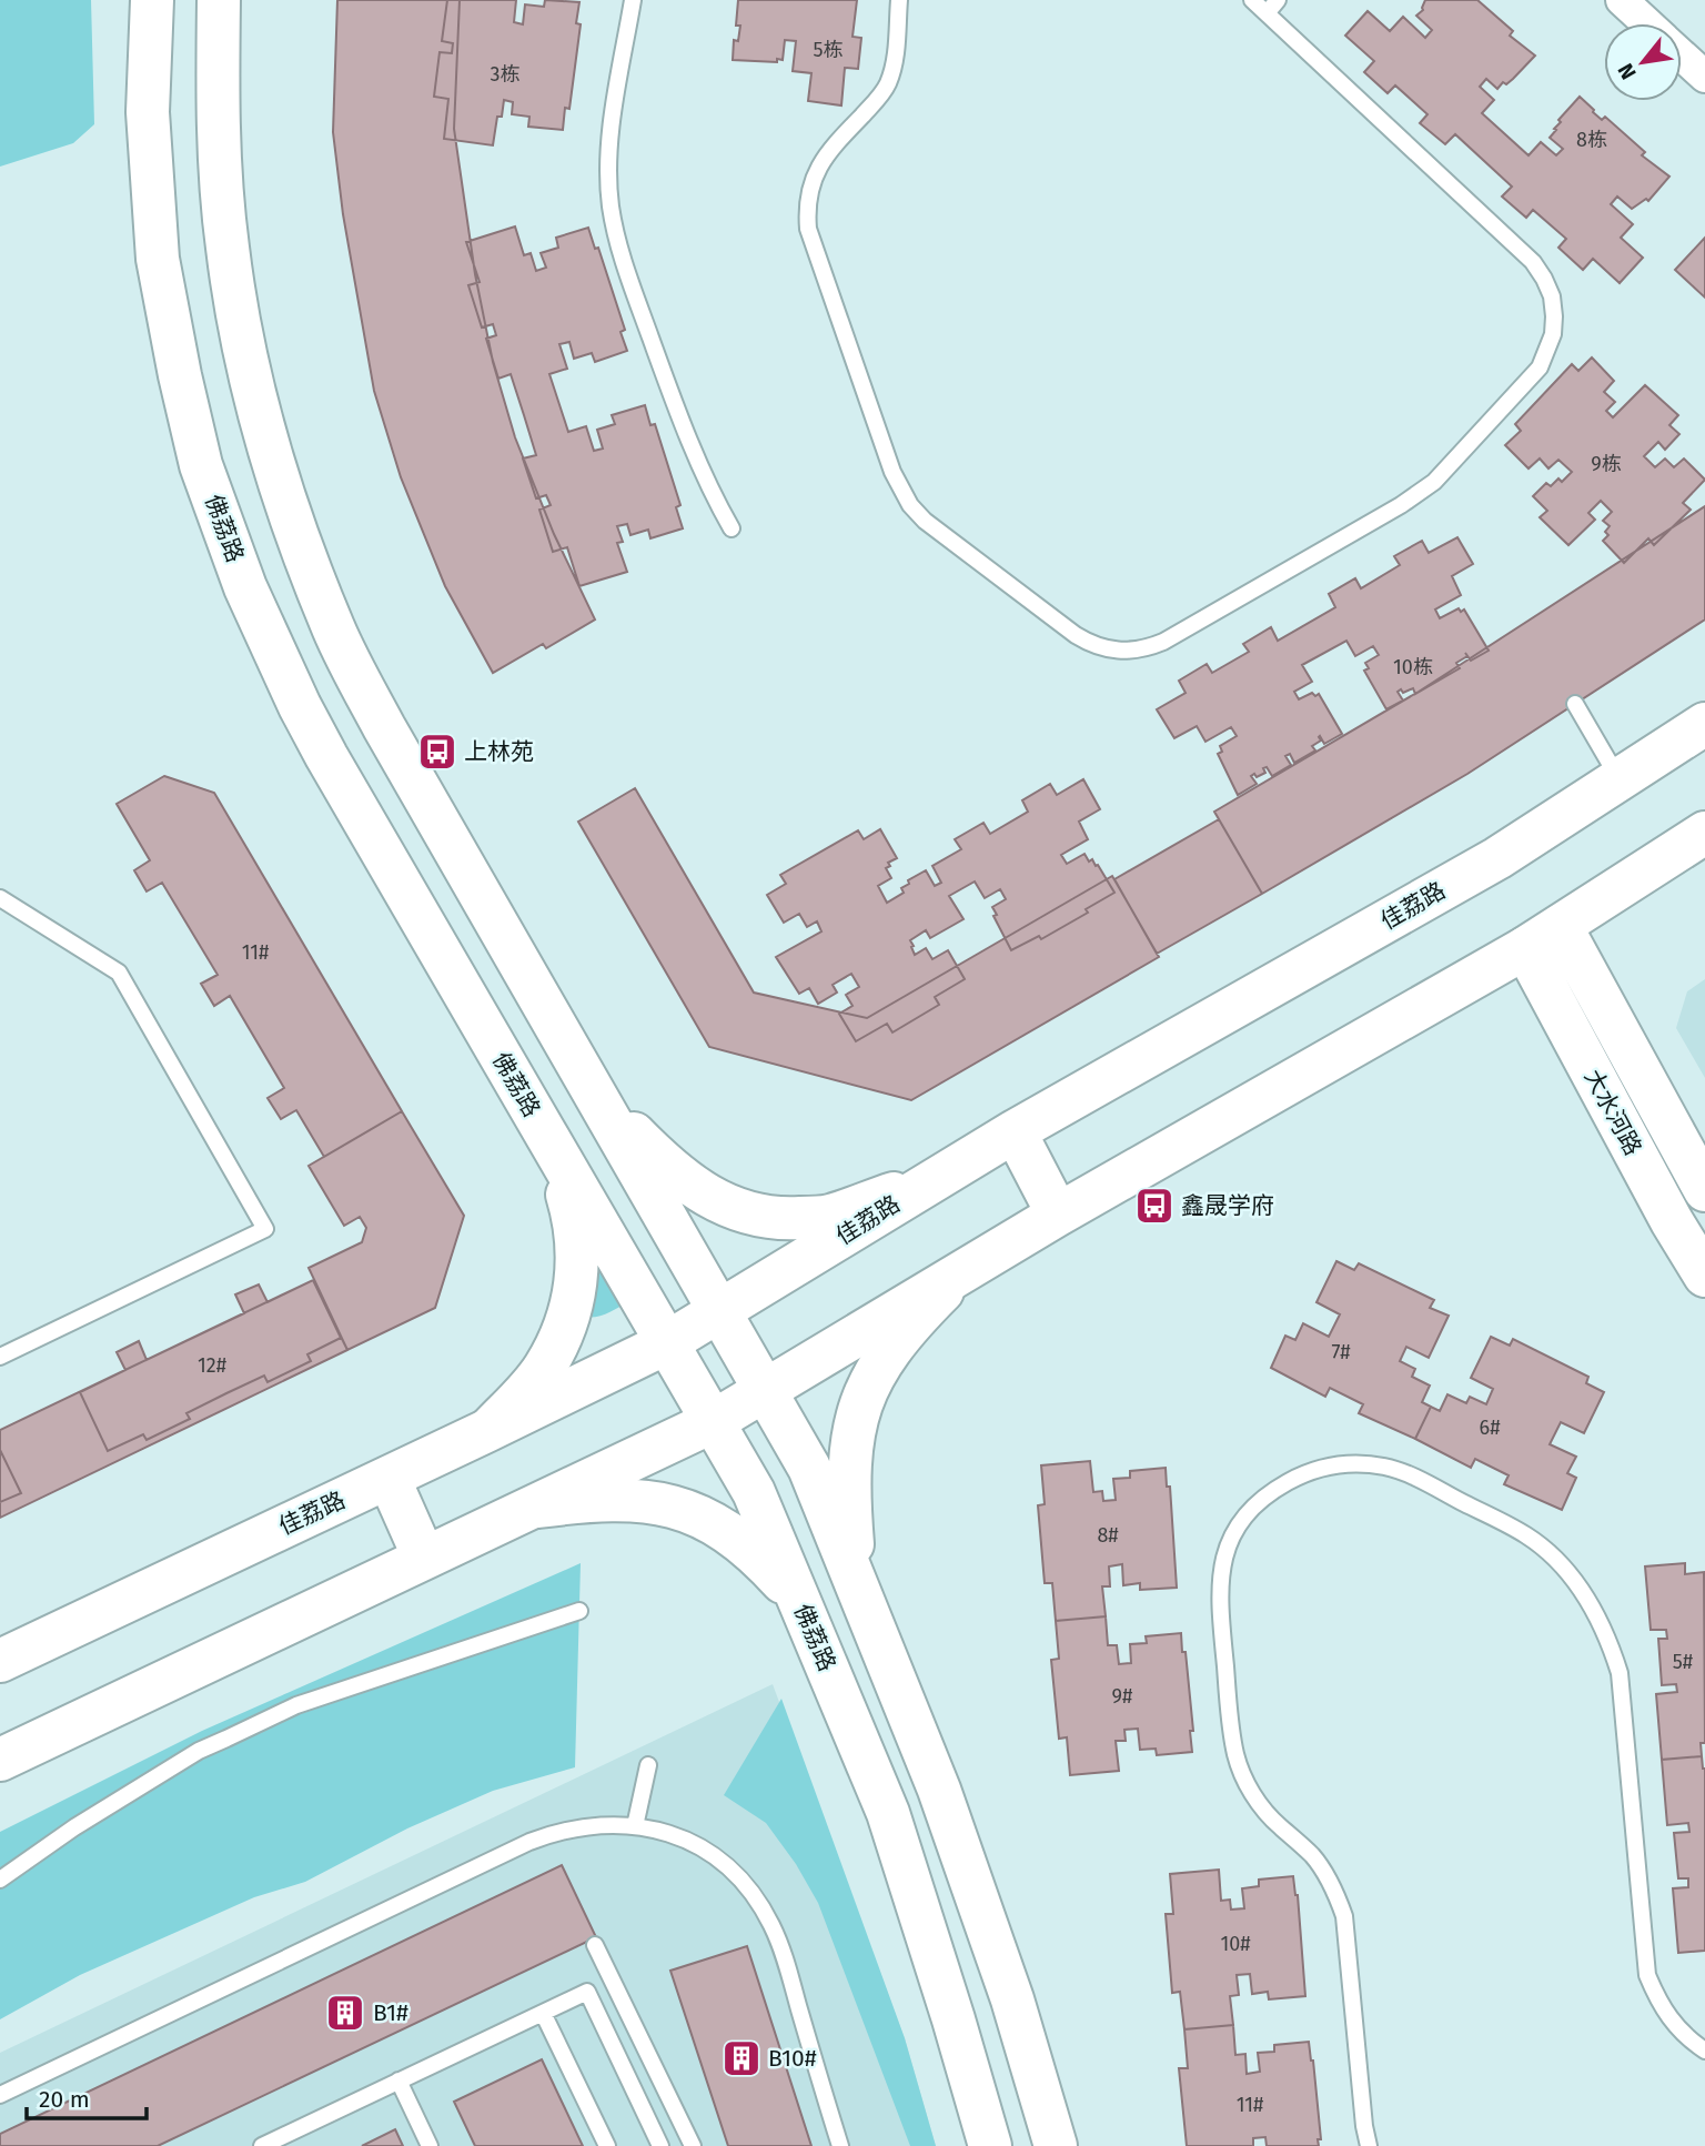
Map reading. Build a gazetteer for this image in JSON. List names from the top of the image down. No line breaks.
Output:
{"streets":{"main road":["佛荔路","佳荔路","大水河路"]},"crossings":[["佛荔路","佳荔路"]],"places":{"bus stop":["上林苑","鑫晟学府"],"building":["B1#","B10#"]},"house_numbers":["5栋","3栋","8栋","9栋","10栋","11#","7#","12#","6#","8#","5#","9#","10#","11#"],"scale_bar":"20 m","north":"bottom left"}
